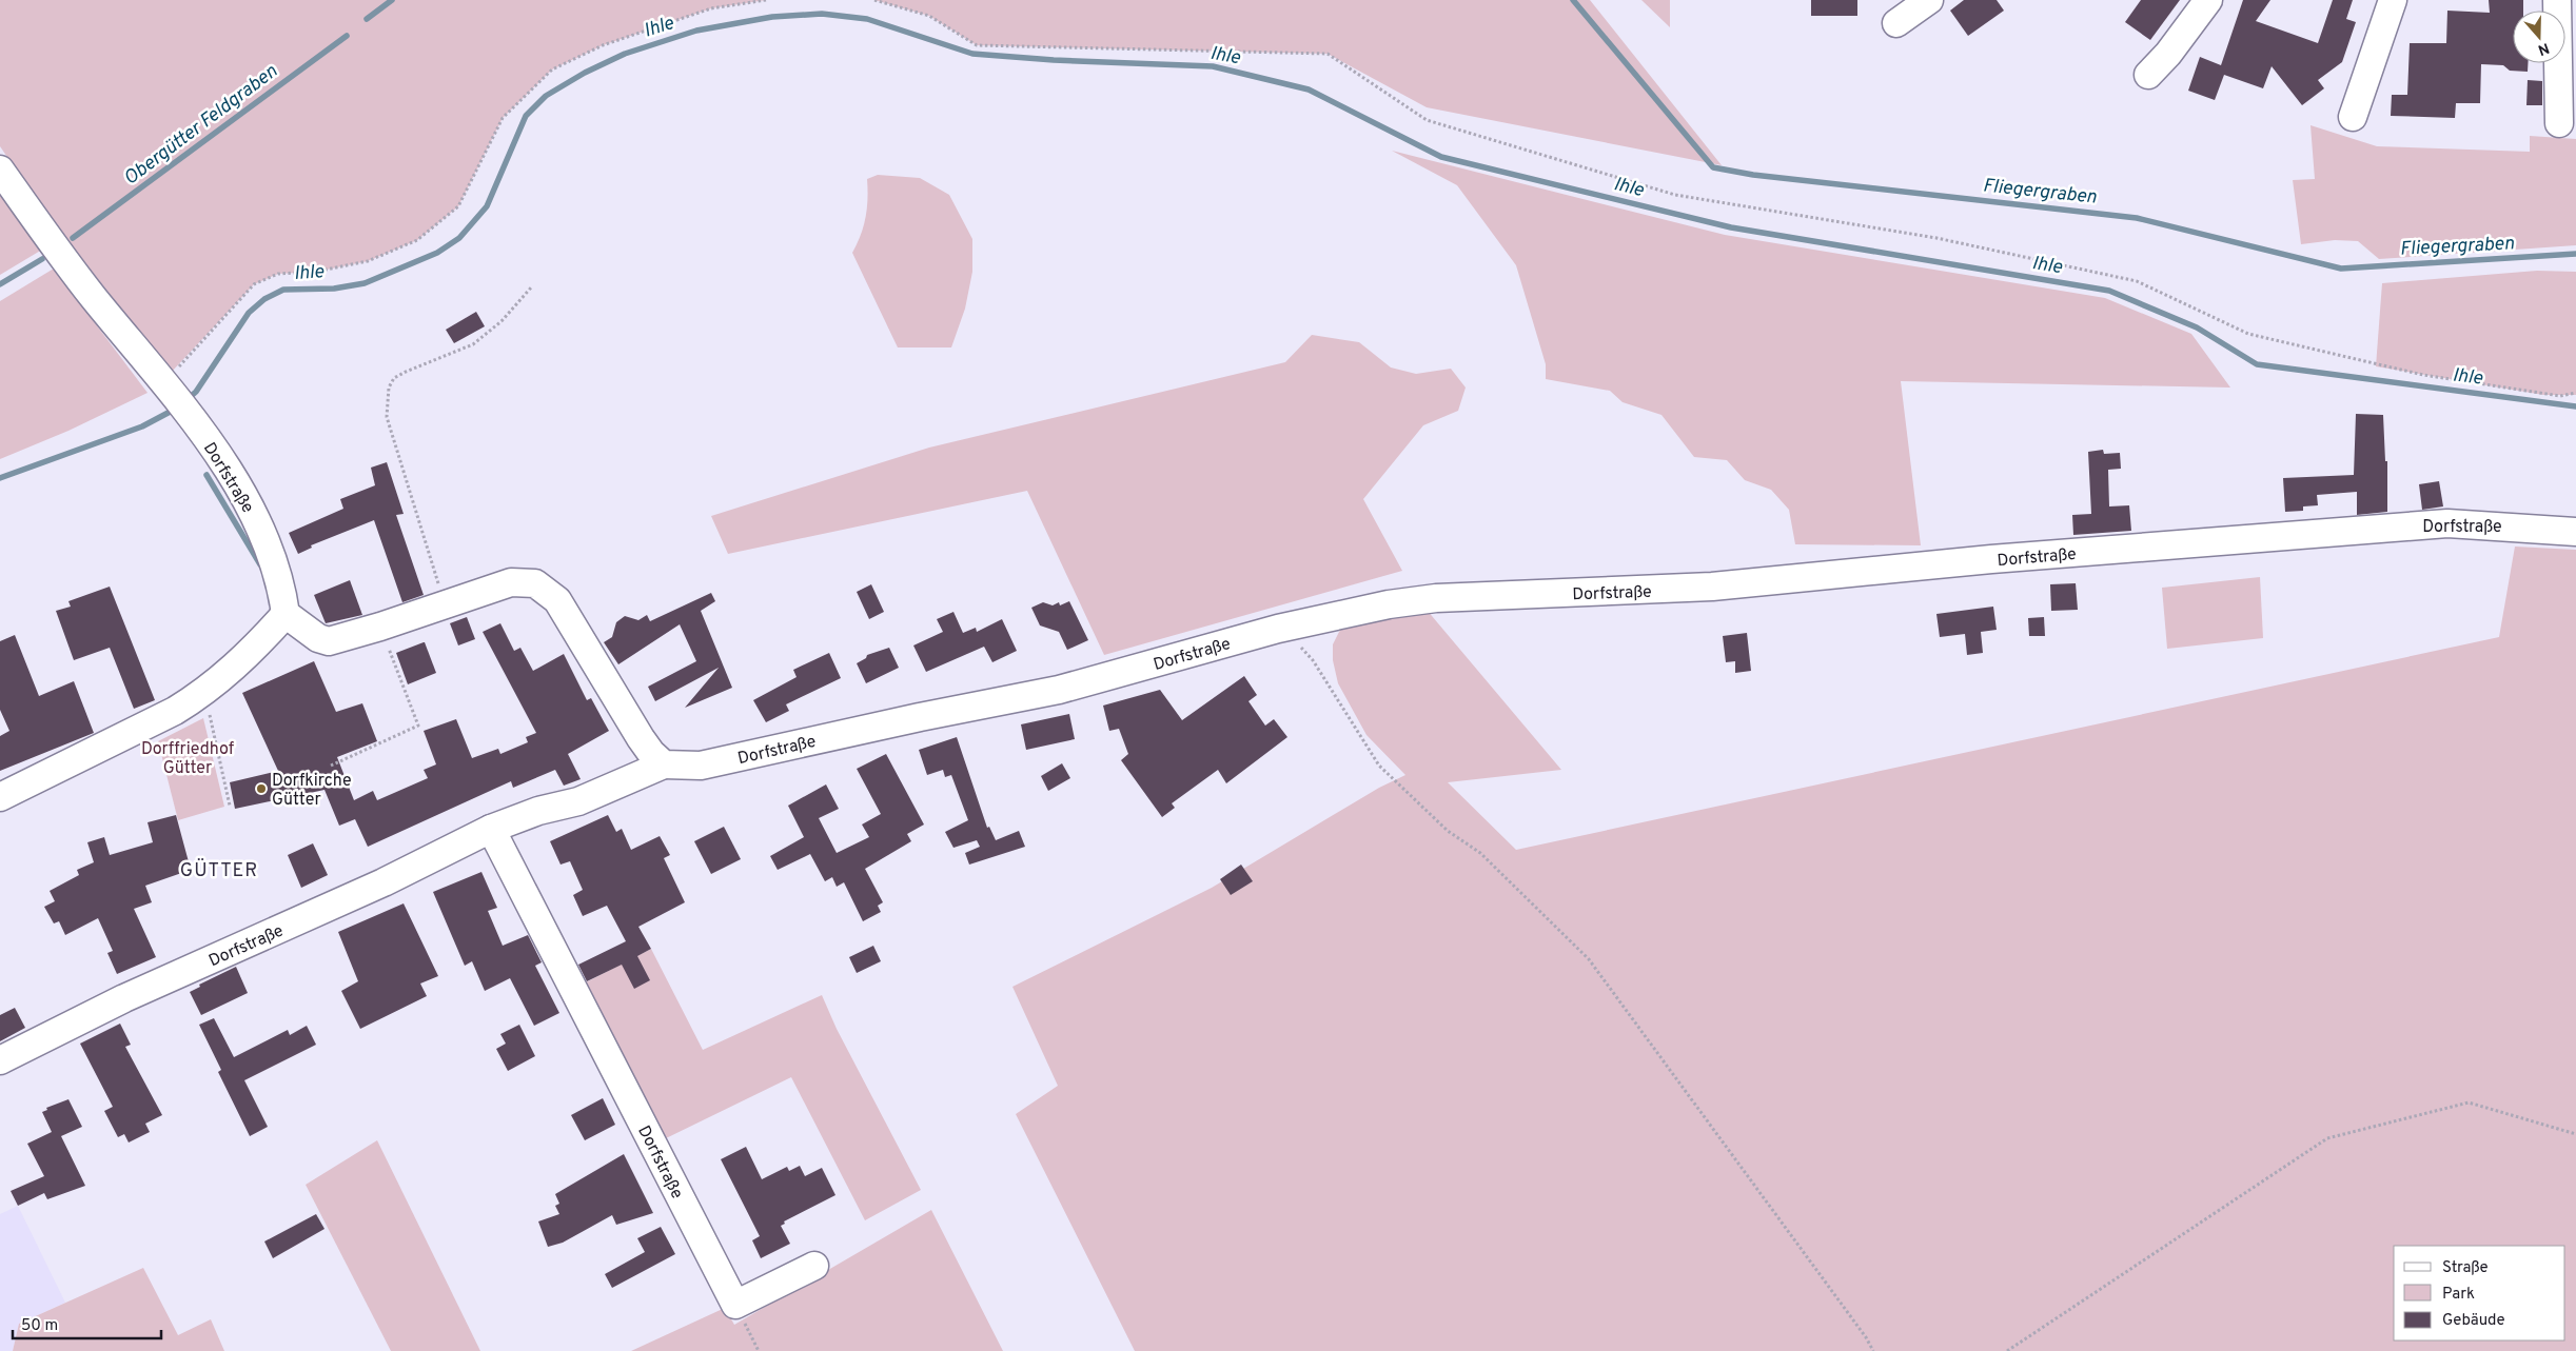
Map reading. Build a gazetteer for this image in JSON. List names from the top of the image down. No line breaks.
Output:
{"streets":{"street":["Dorfstraße"]},"districts":["GÜTTER"],"water":["Ihle","Obergütter Feldgraben","Fliegergraben"],"parks":["Dorffriedhof Gütter"],"places":["Dorfkirche Gütter"],"legend":["Straße","Park","Gebäude"],"scale_bar":"50 m","north":"bottom"}
